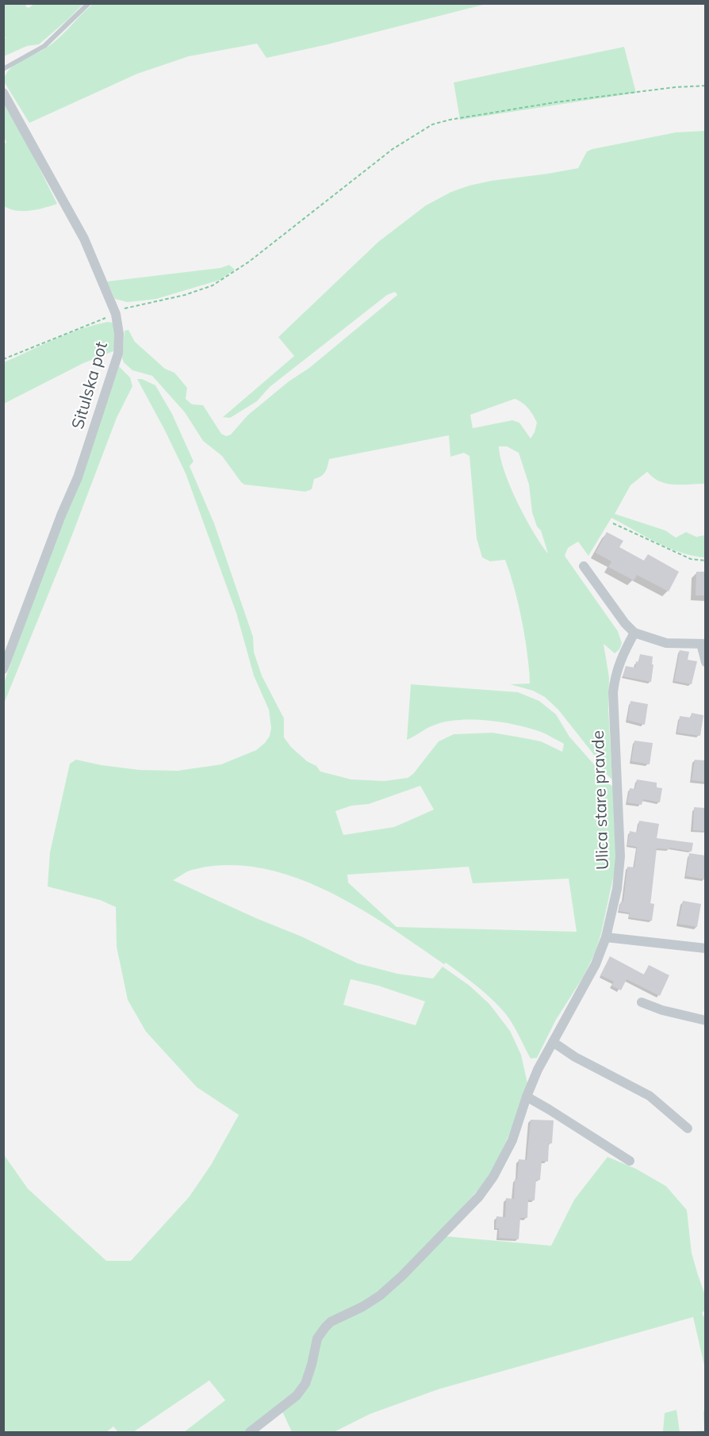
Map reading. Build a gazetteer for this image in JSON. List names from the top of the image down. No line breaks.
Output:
{"streets":{"street":["Situlska pot","Ulica stare pravde"]}}
